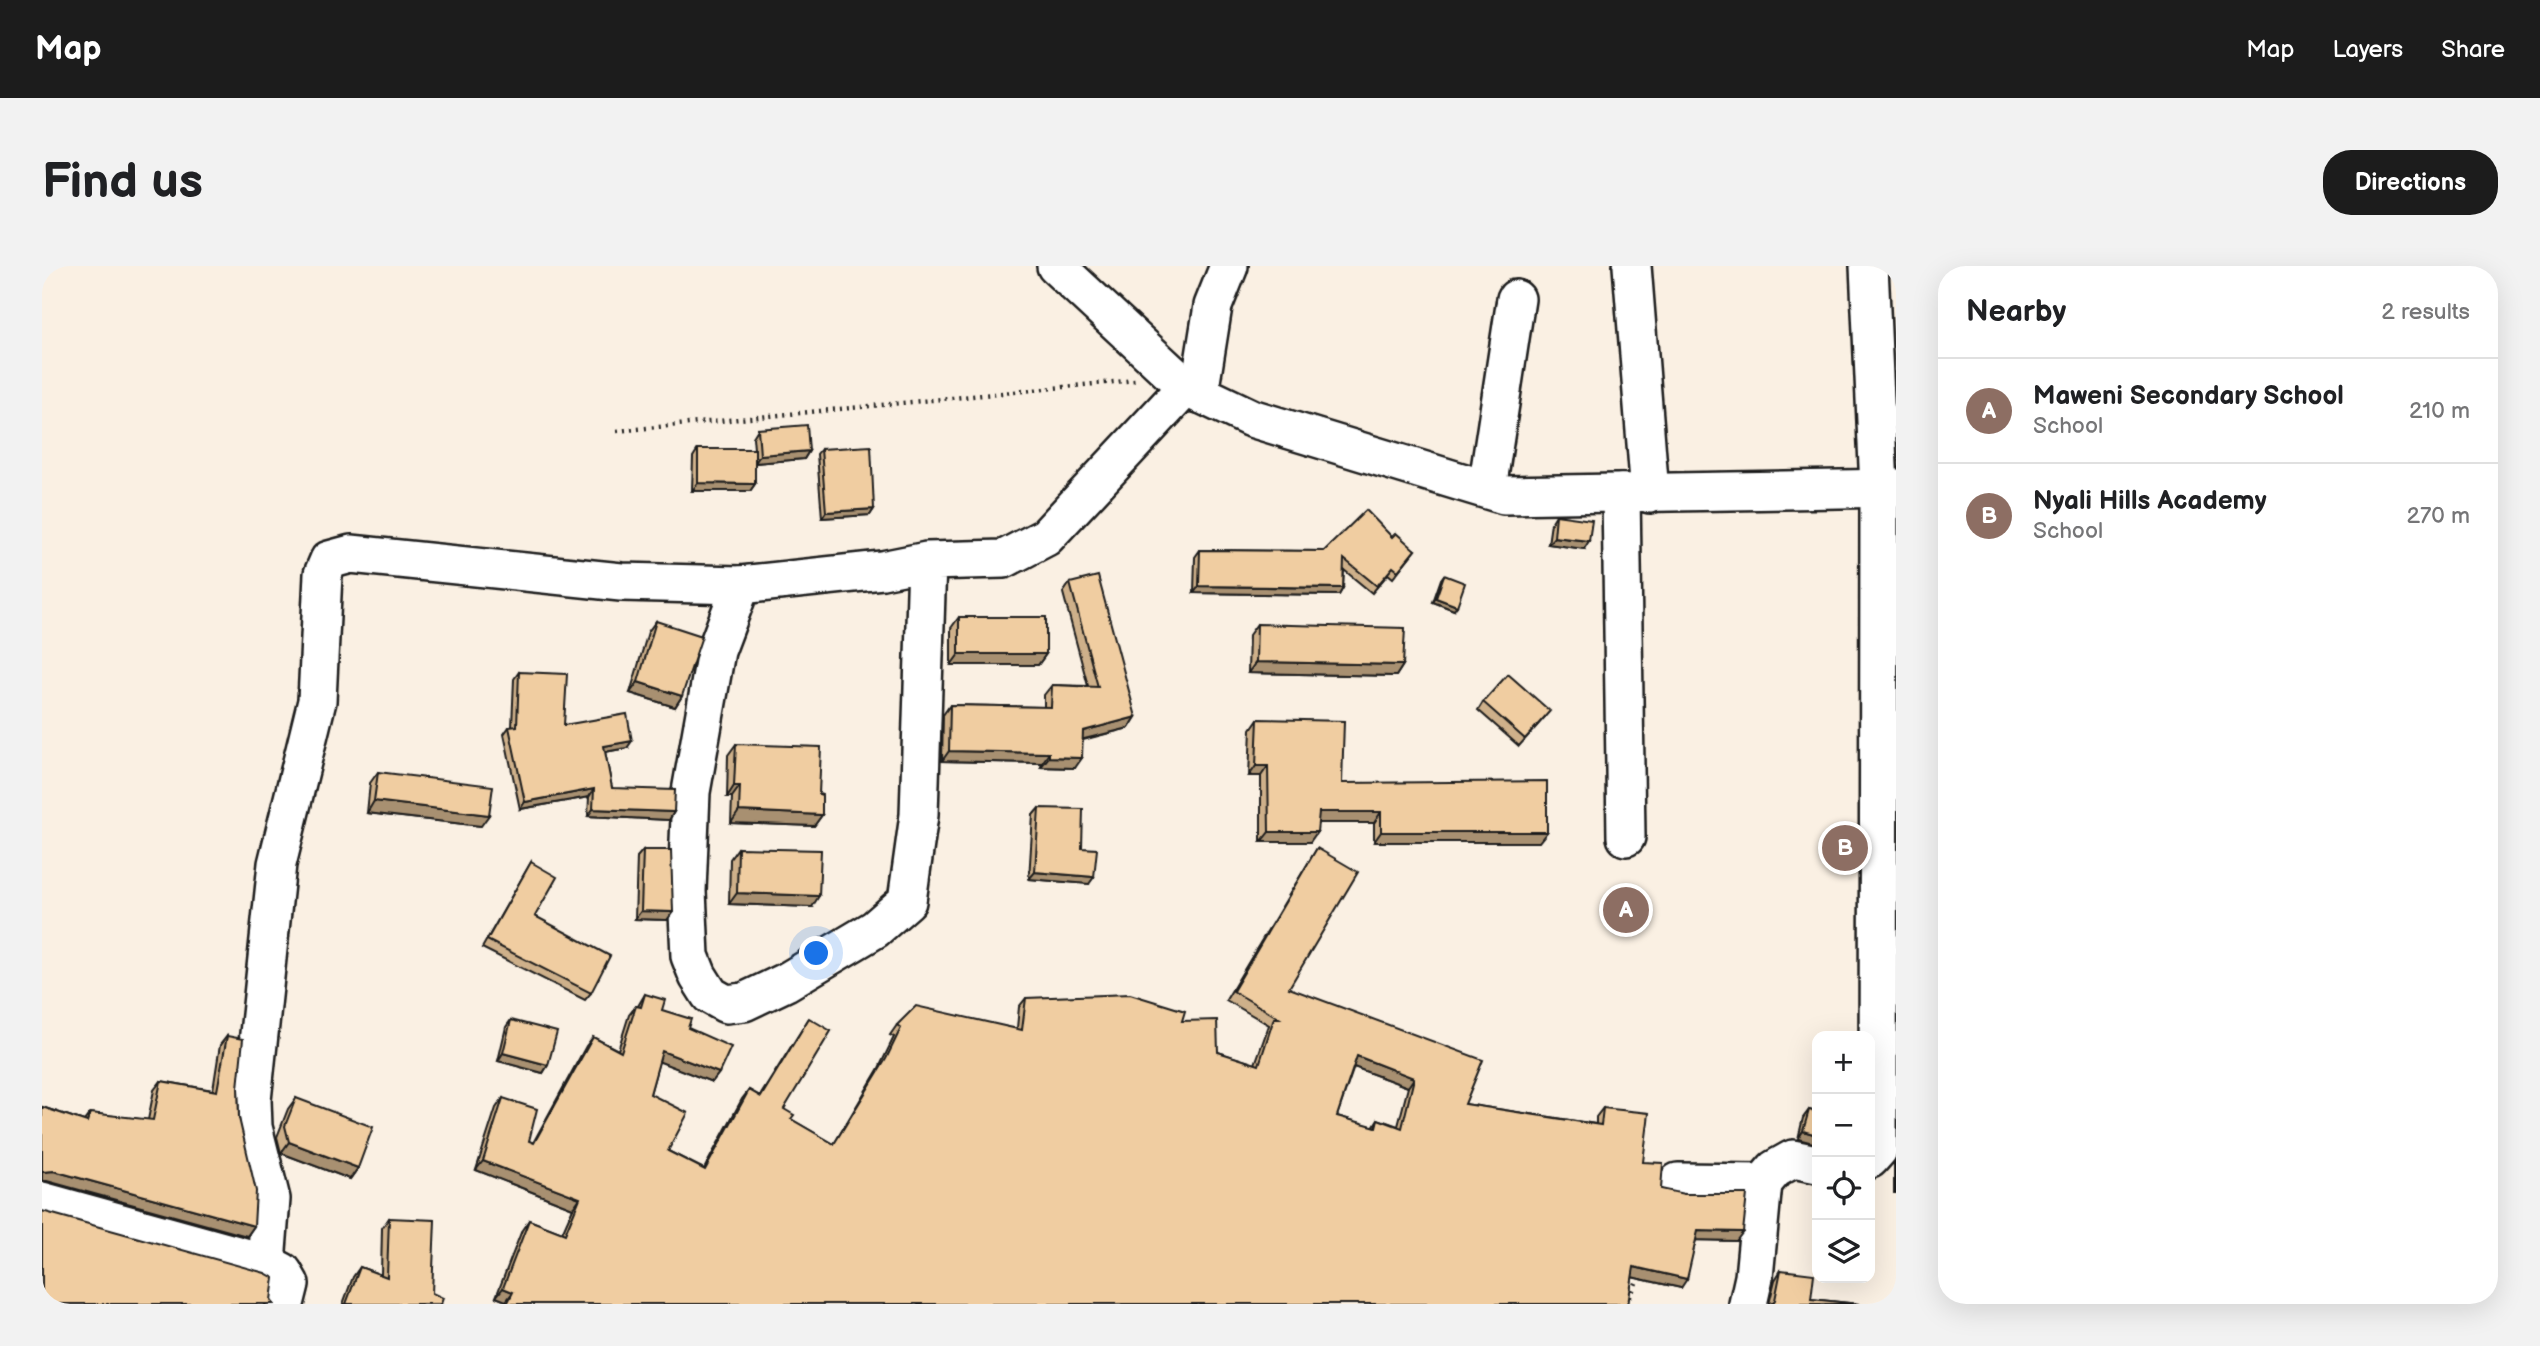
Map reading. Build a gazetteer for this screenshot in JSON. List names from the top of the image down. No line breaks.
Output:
{"page":{"header":"Map","nav":["Map","Layers","Share"],"buttons":"Directions","title":"Find us","heading":["Nearby","2 results"],"list":[{"mark":"A","name":"Maweni Secondary School","note":"School","value":"210 m"},{"mark":"B","name":"Nyali Hills Academy","note":"School","value":"270 m"}],"pins":["B","A"],"map_buttons":["+","−"]}}
